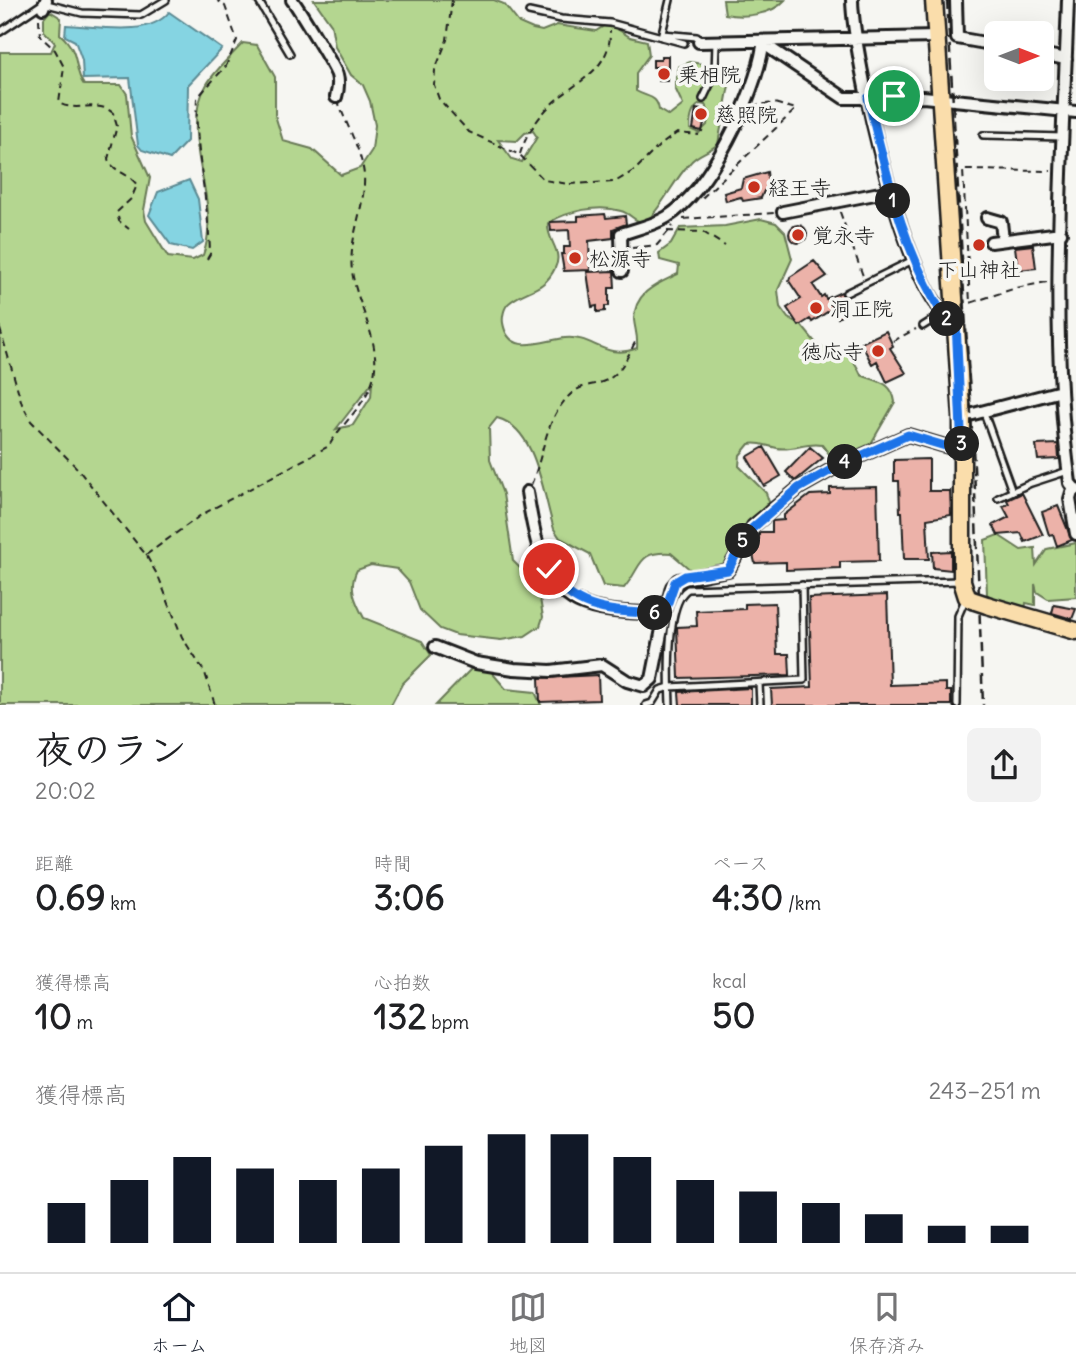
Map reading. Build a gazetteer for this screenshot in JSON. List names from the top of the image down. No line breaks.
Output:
{"places":["乗相院","慈照院","経王寺","覚永寺","下山神社","松源寺","洞正院","徳応寺"],"north":"right","page":{"pins":["1","2","3","4","5","6"],"heading":["夜のラン","20:02"],"stats":[["距離","0.69 km"],["時間","3:06"],["ペース","4:30 /km"],["獲得標高","10 m"],["心拍数","132 bpm"],["kcal","50"]],"chart":["獲得標高","243–251 m"],"tabs":["ホーム","地図","保存済み"]}}
